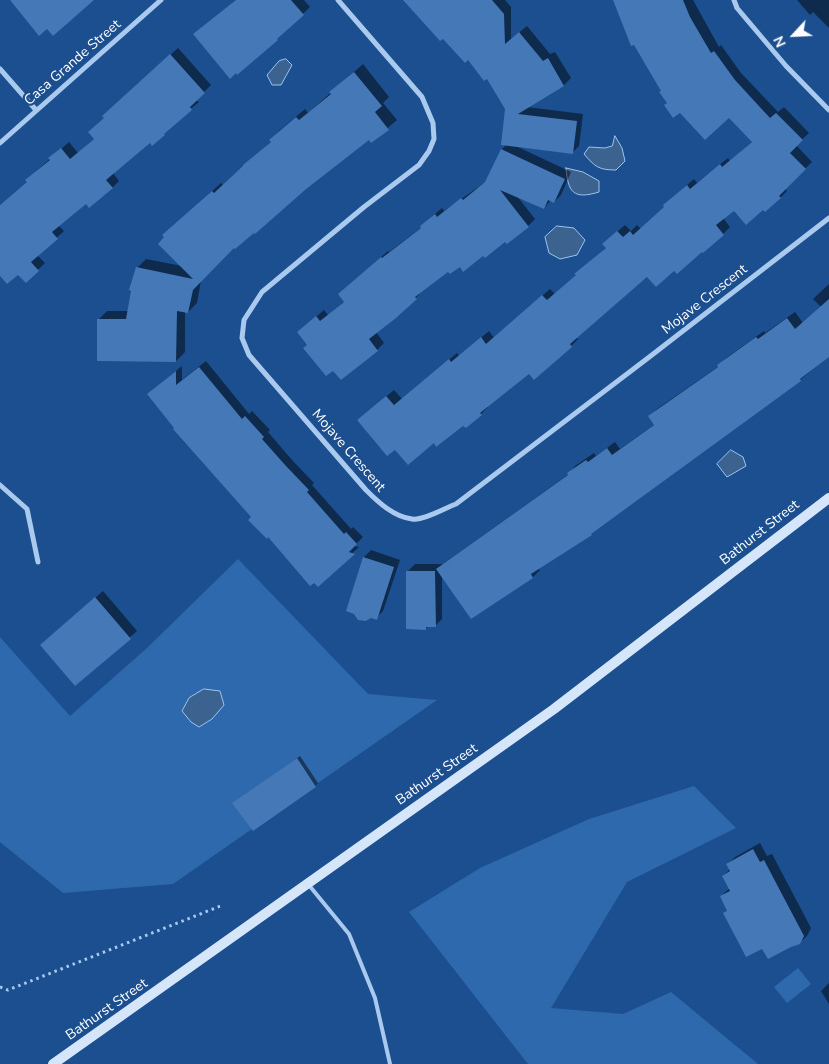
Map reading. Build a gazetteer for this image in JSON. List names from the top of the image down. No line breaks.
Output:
{"streets":{"main road":["Bathurst Street"],"street":["Casa Grande Street","Mojave Crescent"]},"north":"bottom left"}
